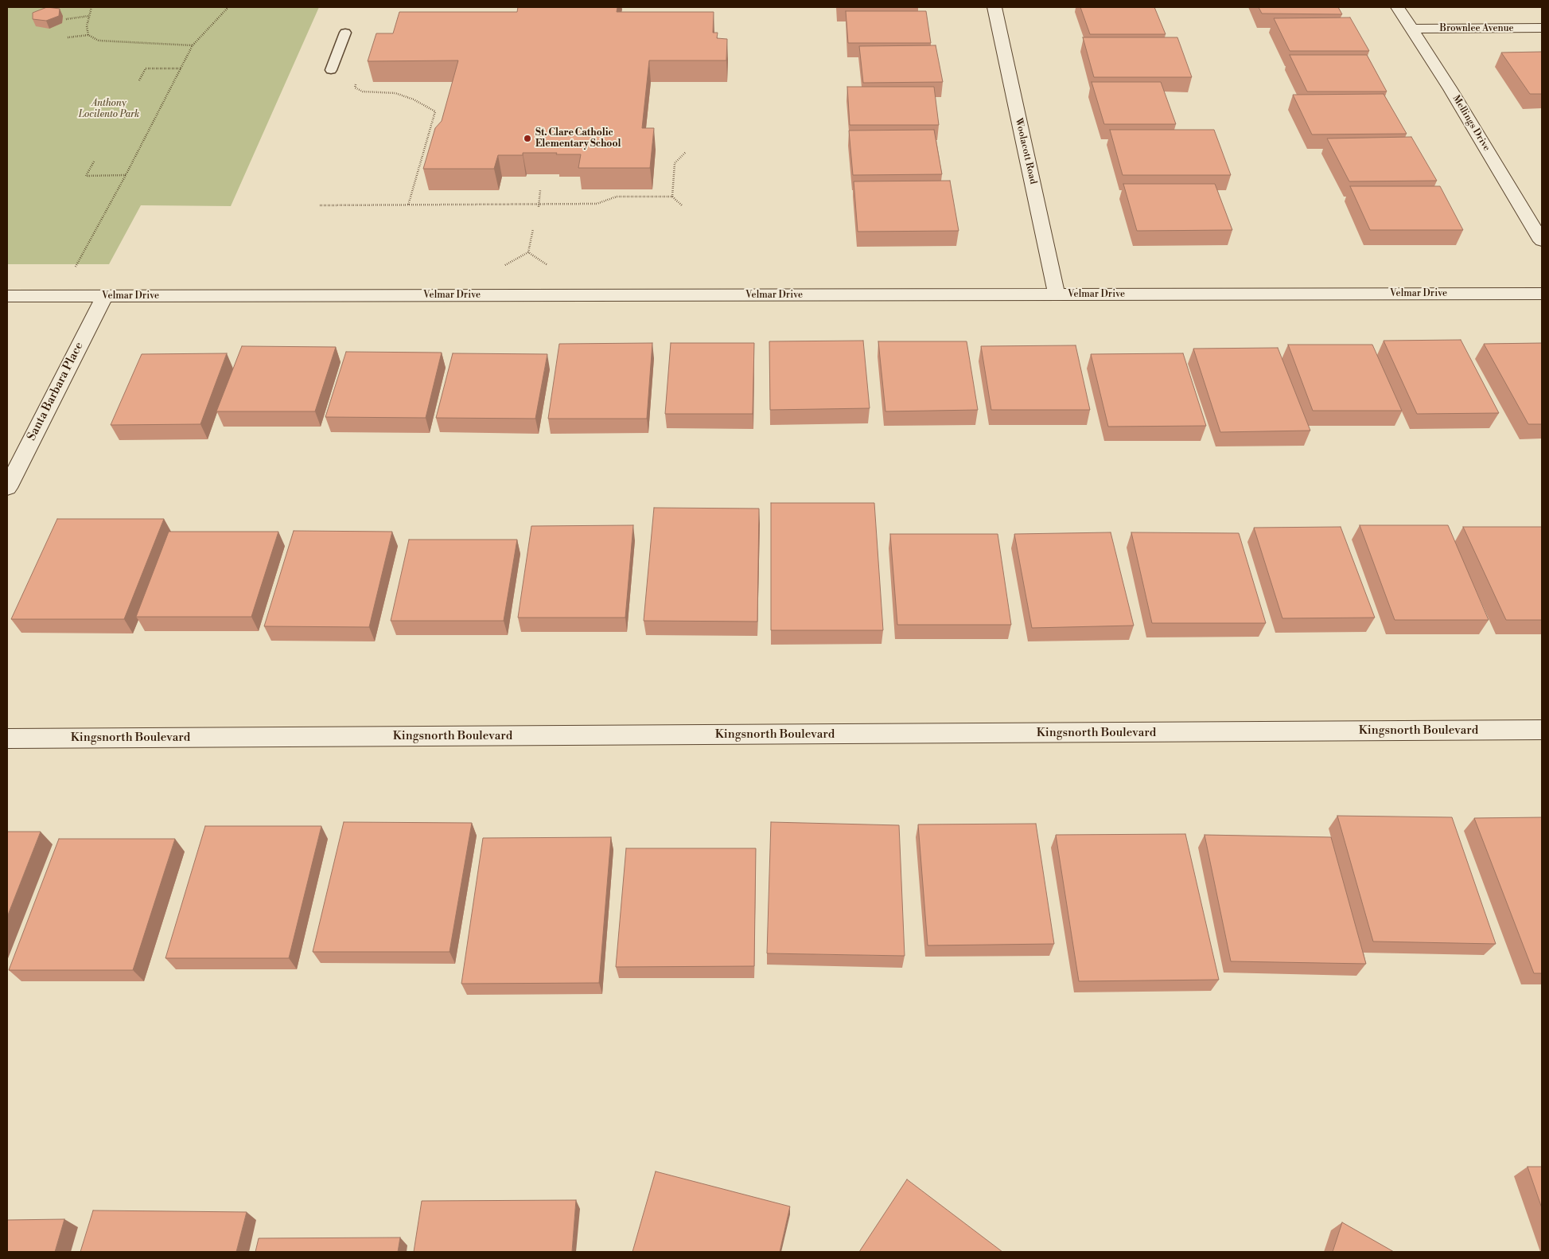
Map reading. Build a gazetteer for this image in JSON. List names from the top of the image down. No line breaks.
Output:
{"streets":{"street":["Brownlee Avenue","Mellings Drive","Woolacott Road","Velmar Drive","Santa Barbara Place","Kingsnorth Boulevard"]},"crossings":[["Brownlee Avenue","Mellings Drive"],["Woolacott Road","Velmar Drive"],["Velmar Drive","Santa Barbara Place"]],"parks":["Anthony Locilento Park"],"places":["St. Clare Catholic Elementary School"]}
